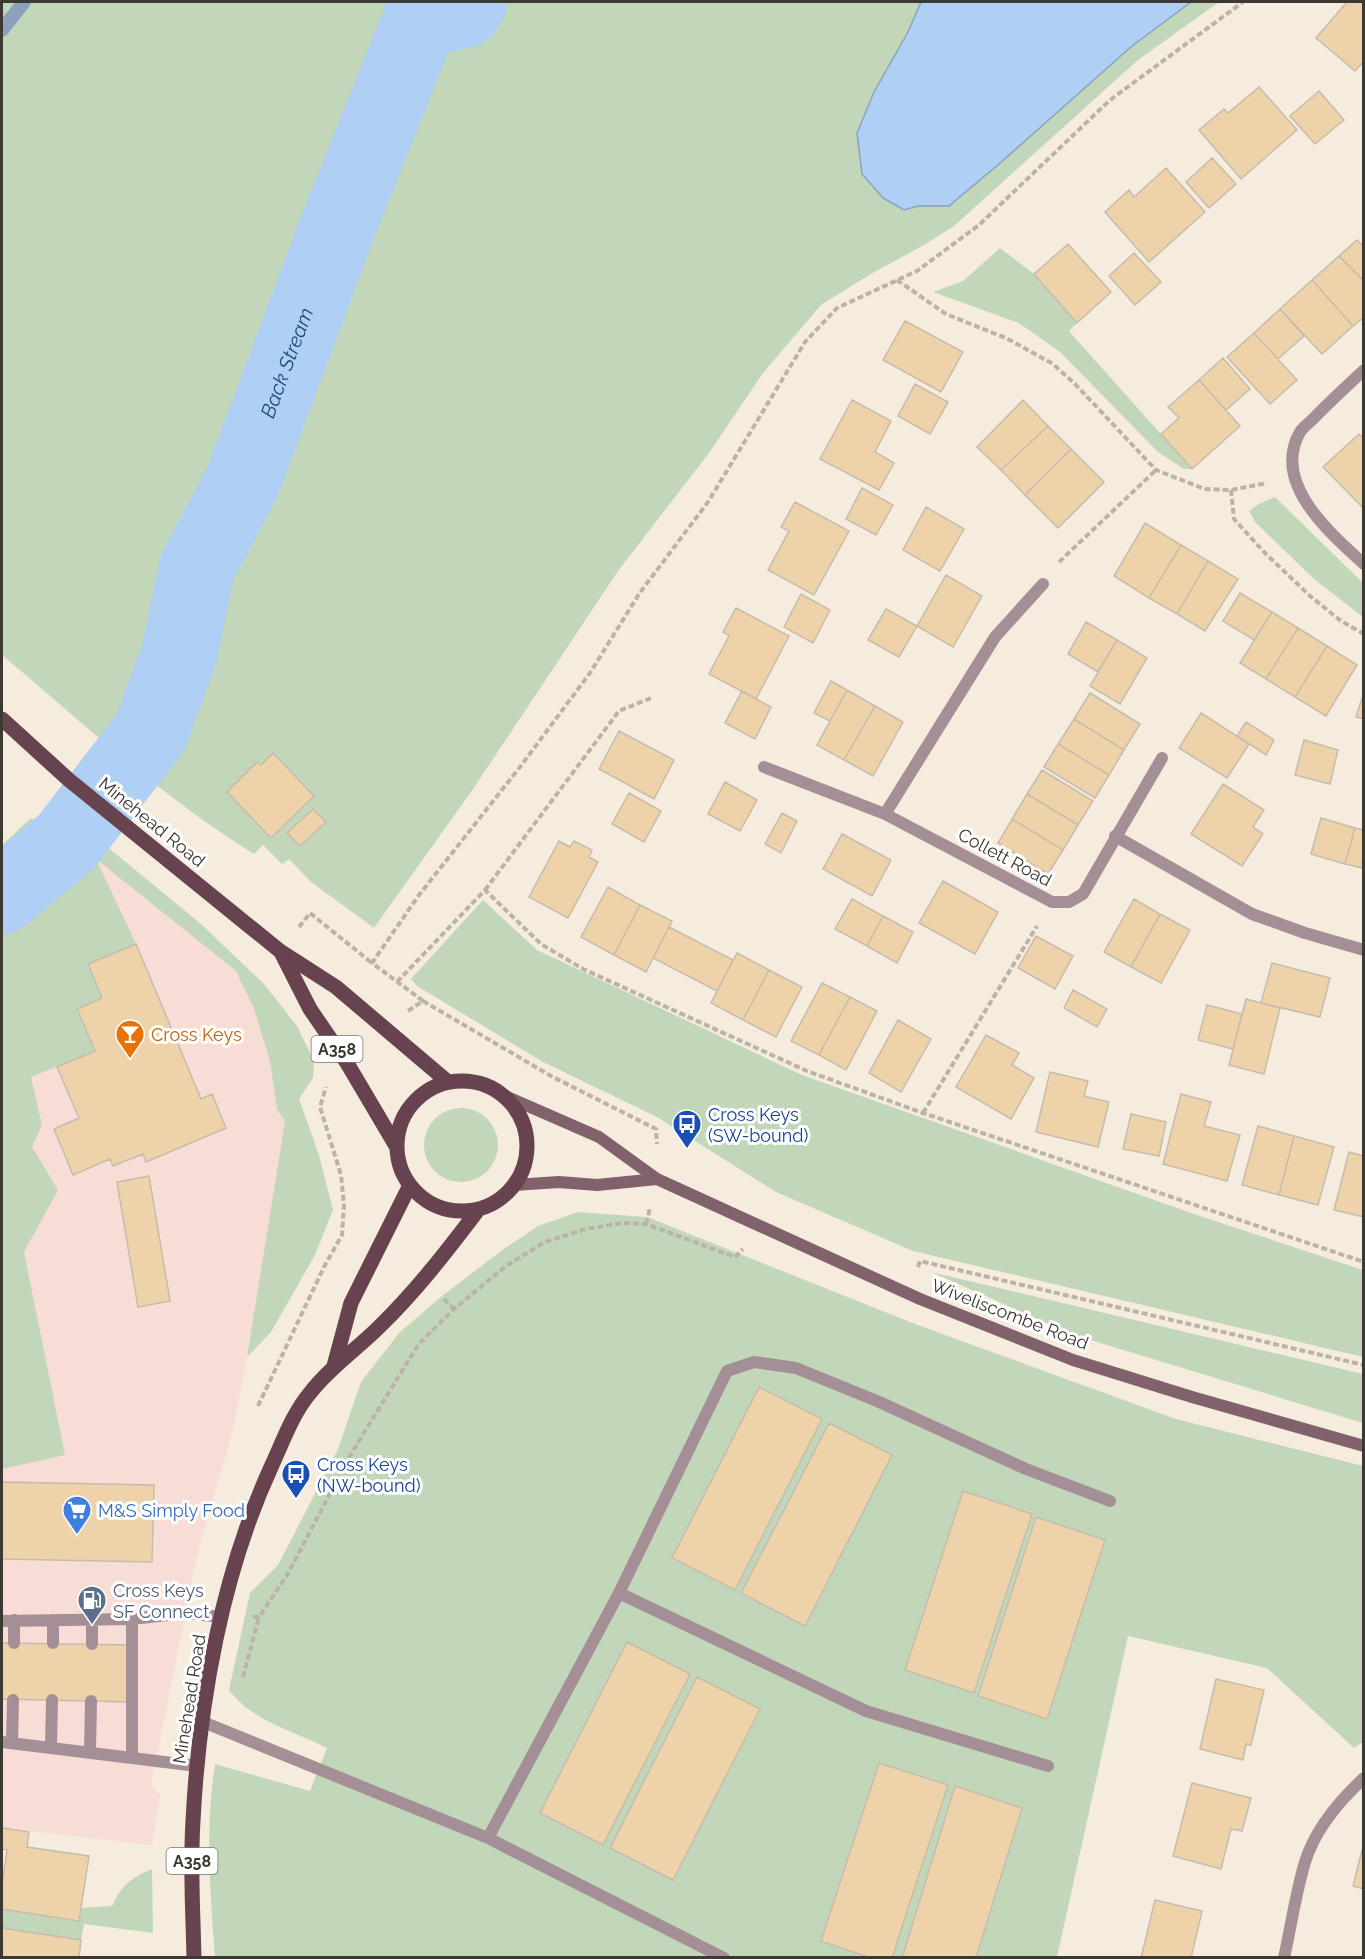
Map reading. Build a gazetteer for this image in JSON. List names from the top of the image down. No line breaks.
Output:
{"streets":{"main road":["Minehead Road","A358","Wiveliscombe Road"],"street":["Collett Road"]},"crossings":[["Minehead Road","A358"],["Minehead Road","Wiveliscombe Road"],["A358","Wiveliscombe Road"]],"water":["Back Stream"],"places":{"bar":["Cross Keys"],"bus stop":["Cross Keys (SW-bound)","Cross Keys (NW-bound)"],"supermarket":["M&S Simply Food"],"fuel station":["Cross Keys SF Connect"]}}
